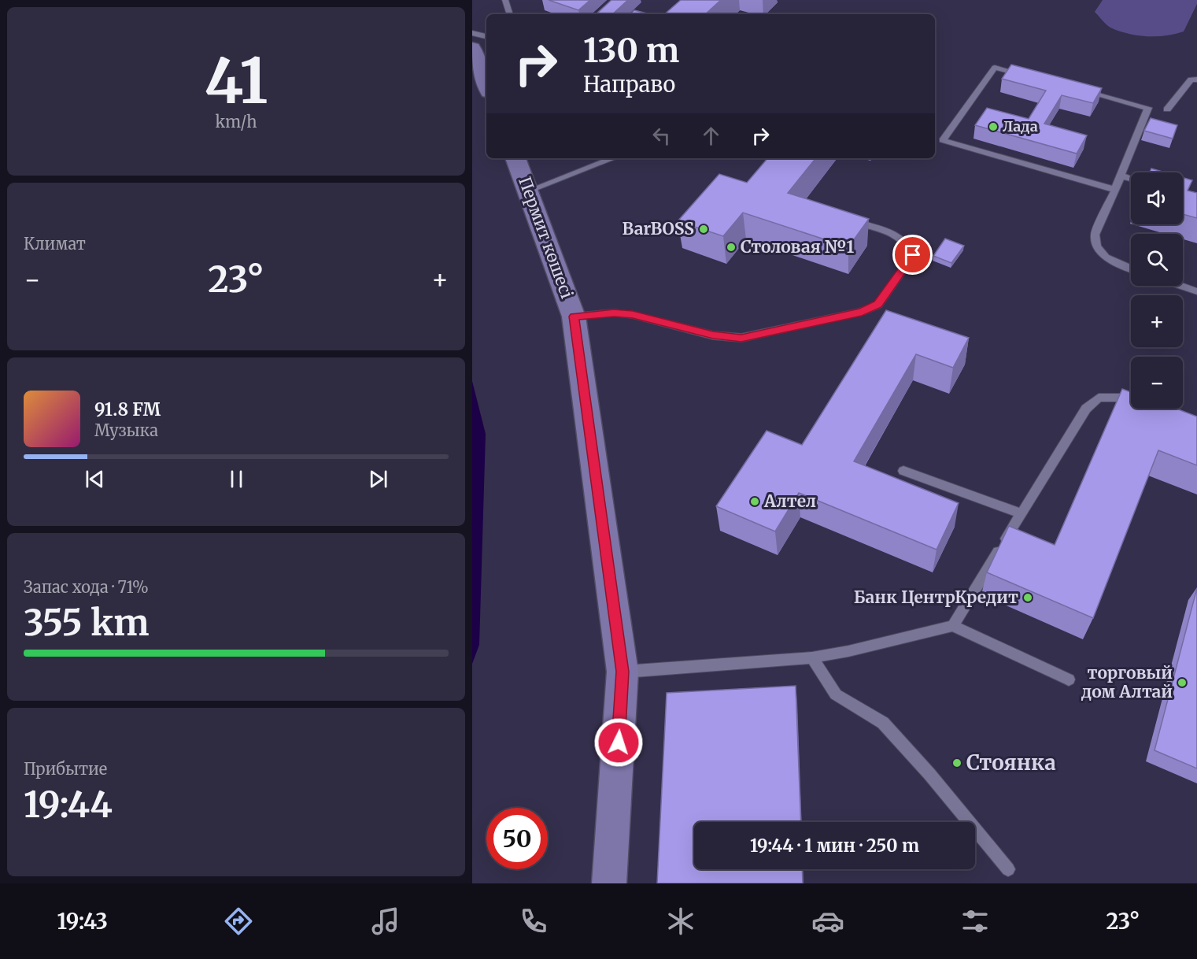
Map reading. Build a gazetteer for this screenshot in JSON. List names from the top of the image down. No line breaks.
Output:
{"streets":{"main road":["Пермит көшесі"]},"places":["Лада","BarBOSS","Столовая №1","Алтел","Банк ЦентрКредит","торговый дом Алтай","Стоянка"],"page":{"tile":[["41","km/h"],"Климат",["Запас хода · 71%","355 km"],["Прибытие","19:44"]],"turn":["130 m","Направо"],"map_buttons":["+","−"],"heat":["−","23°","+"],"song":["91.8 FM","Музыка"],"limit":"50","trip":"19:44 · 1 мин · 250 m","tabs":["19:43","23°"]}}
